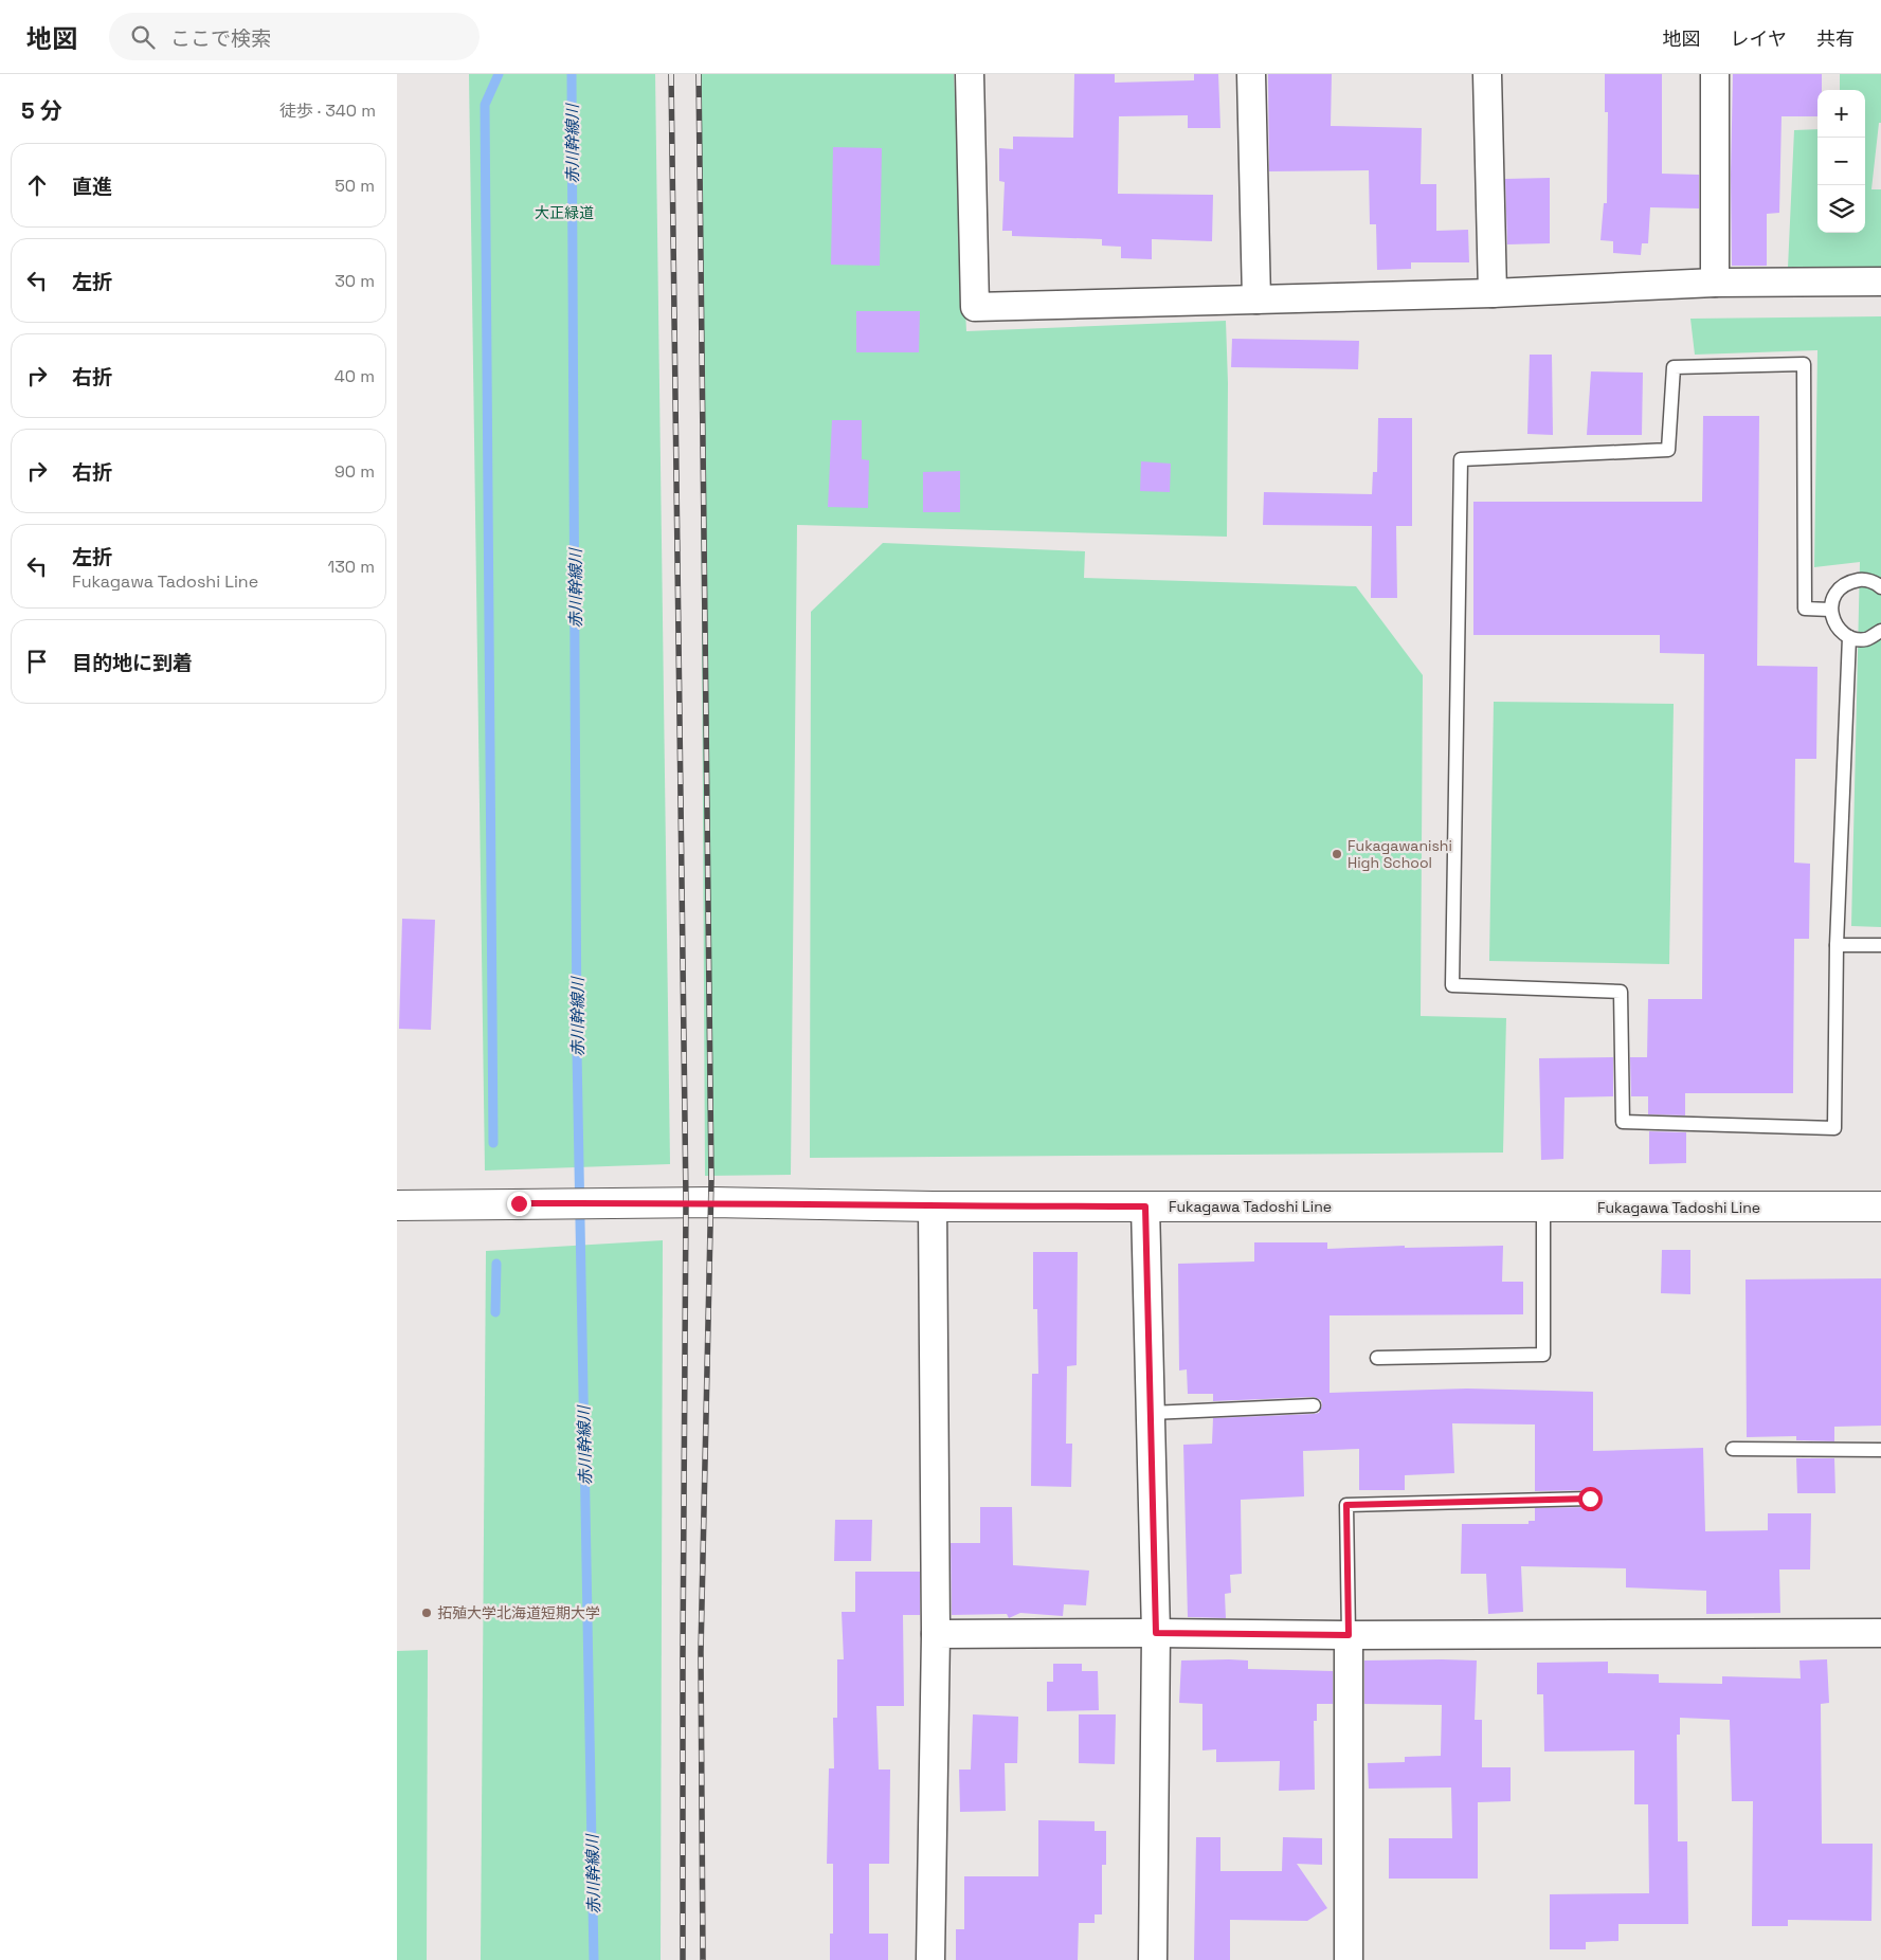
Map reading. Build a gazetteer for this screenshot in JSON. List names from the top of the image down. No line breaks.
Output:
{"streets":{"main road":["Fukagawa Tadoshi Line"]},"water":["赤川幹線川"],"parks":["大正緑道"],"places":["Fukagawanishi High School","拓殖大学北海道短期大学"],"page":{"header":"地図","search":"ここで検索","nav":["地図","レイヤ","共有"],"heading":["5 分","徒歩 · 340 m"],"map_buttons":["+","−"],"list":[["直進","50 m"],["左折","30 m"],["右折","40 m"],["右折","90 m"],["左折","Fukagawa Tadoshi Line","130 m"],"目的地に到着"]}}
